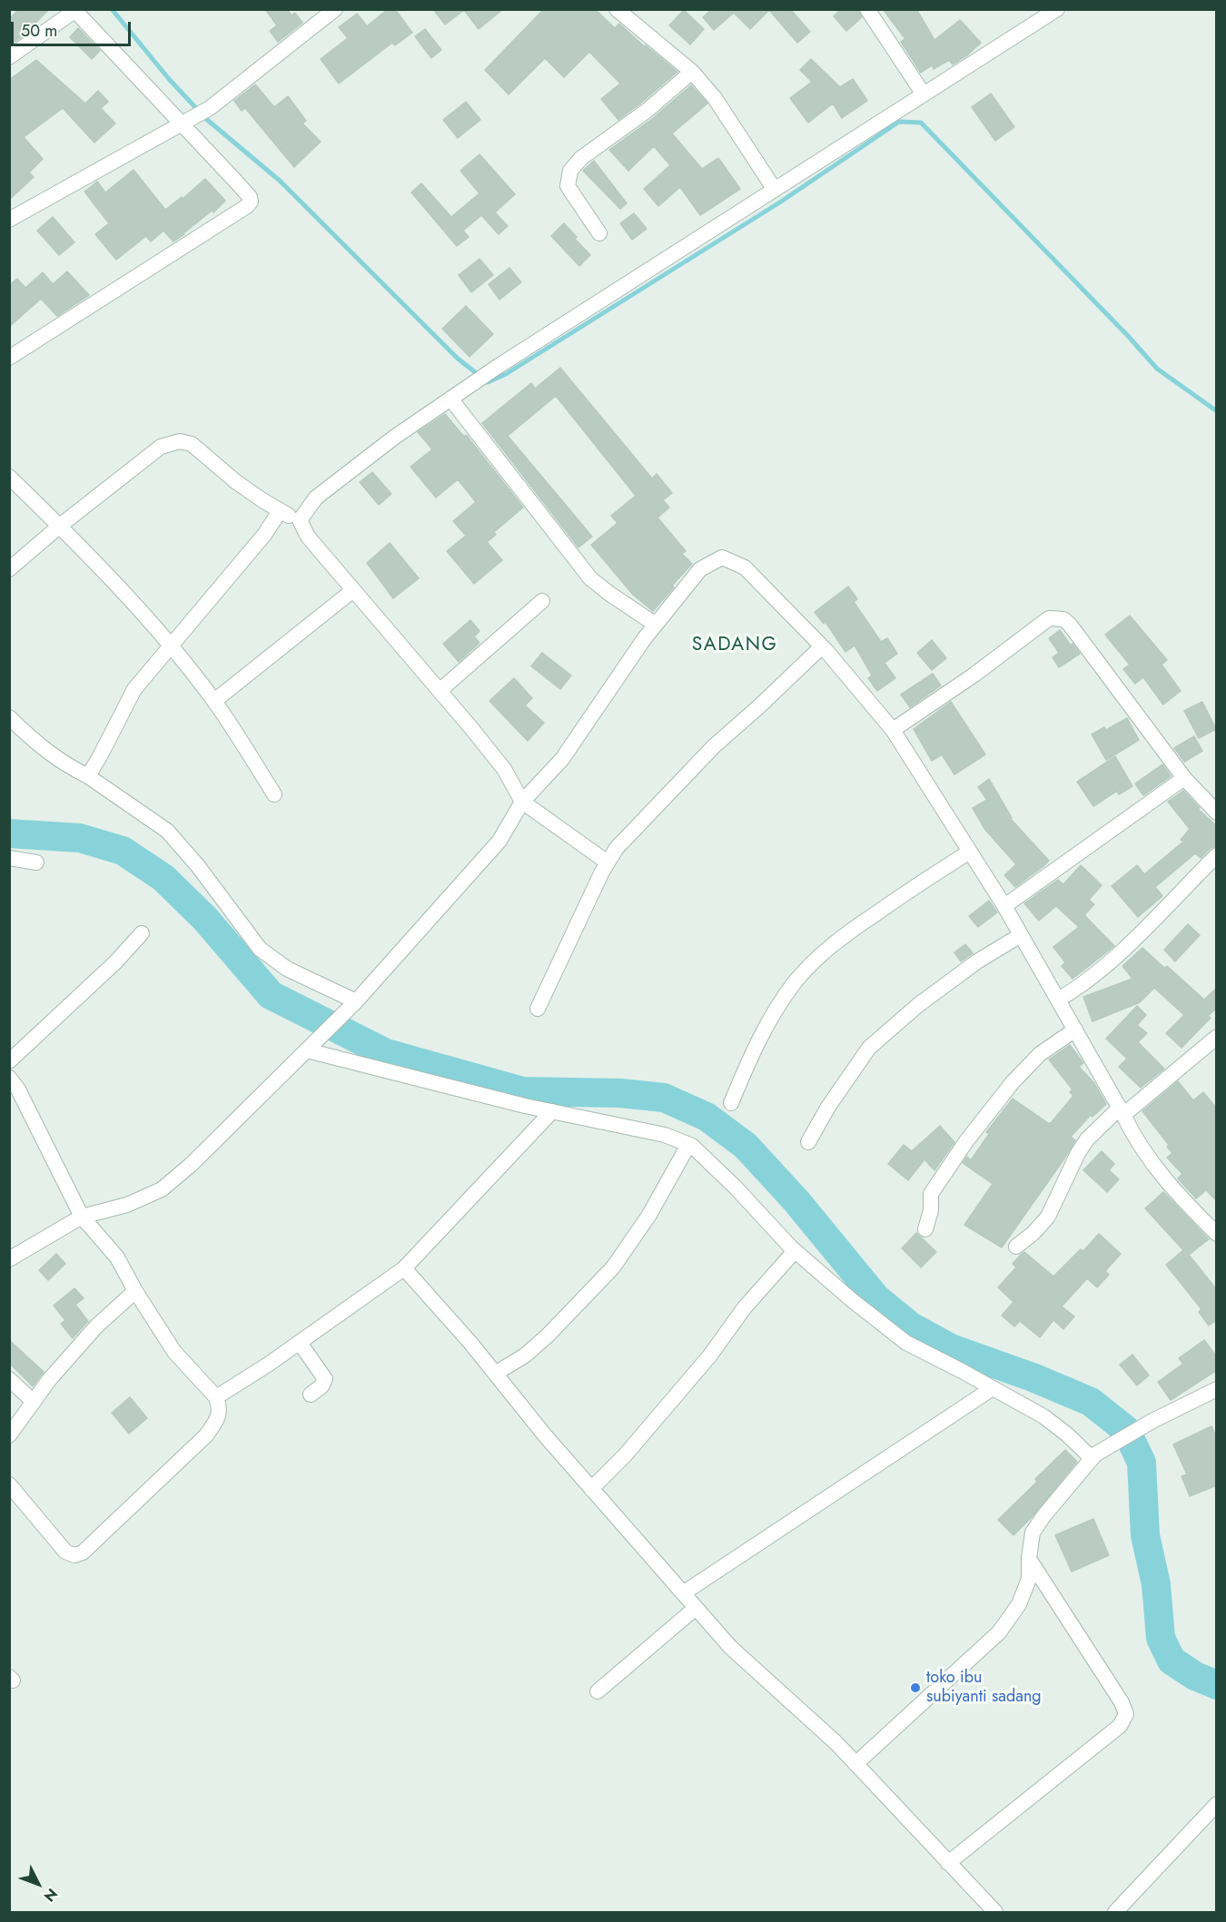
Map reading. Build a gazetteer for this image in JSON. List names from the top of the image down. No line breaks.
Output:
{"districts":["SADANG"],"places":["toko ibu subiyanti sadang"],"scale_bar":"50 m","north":"bottom right"}
